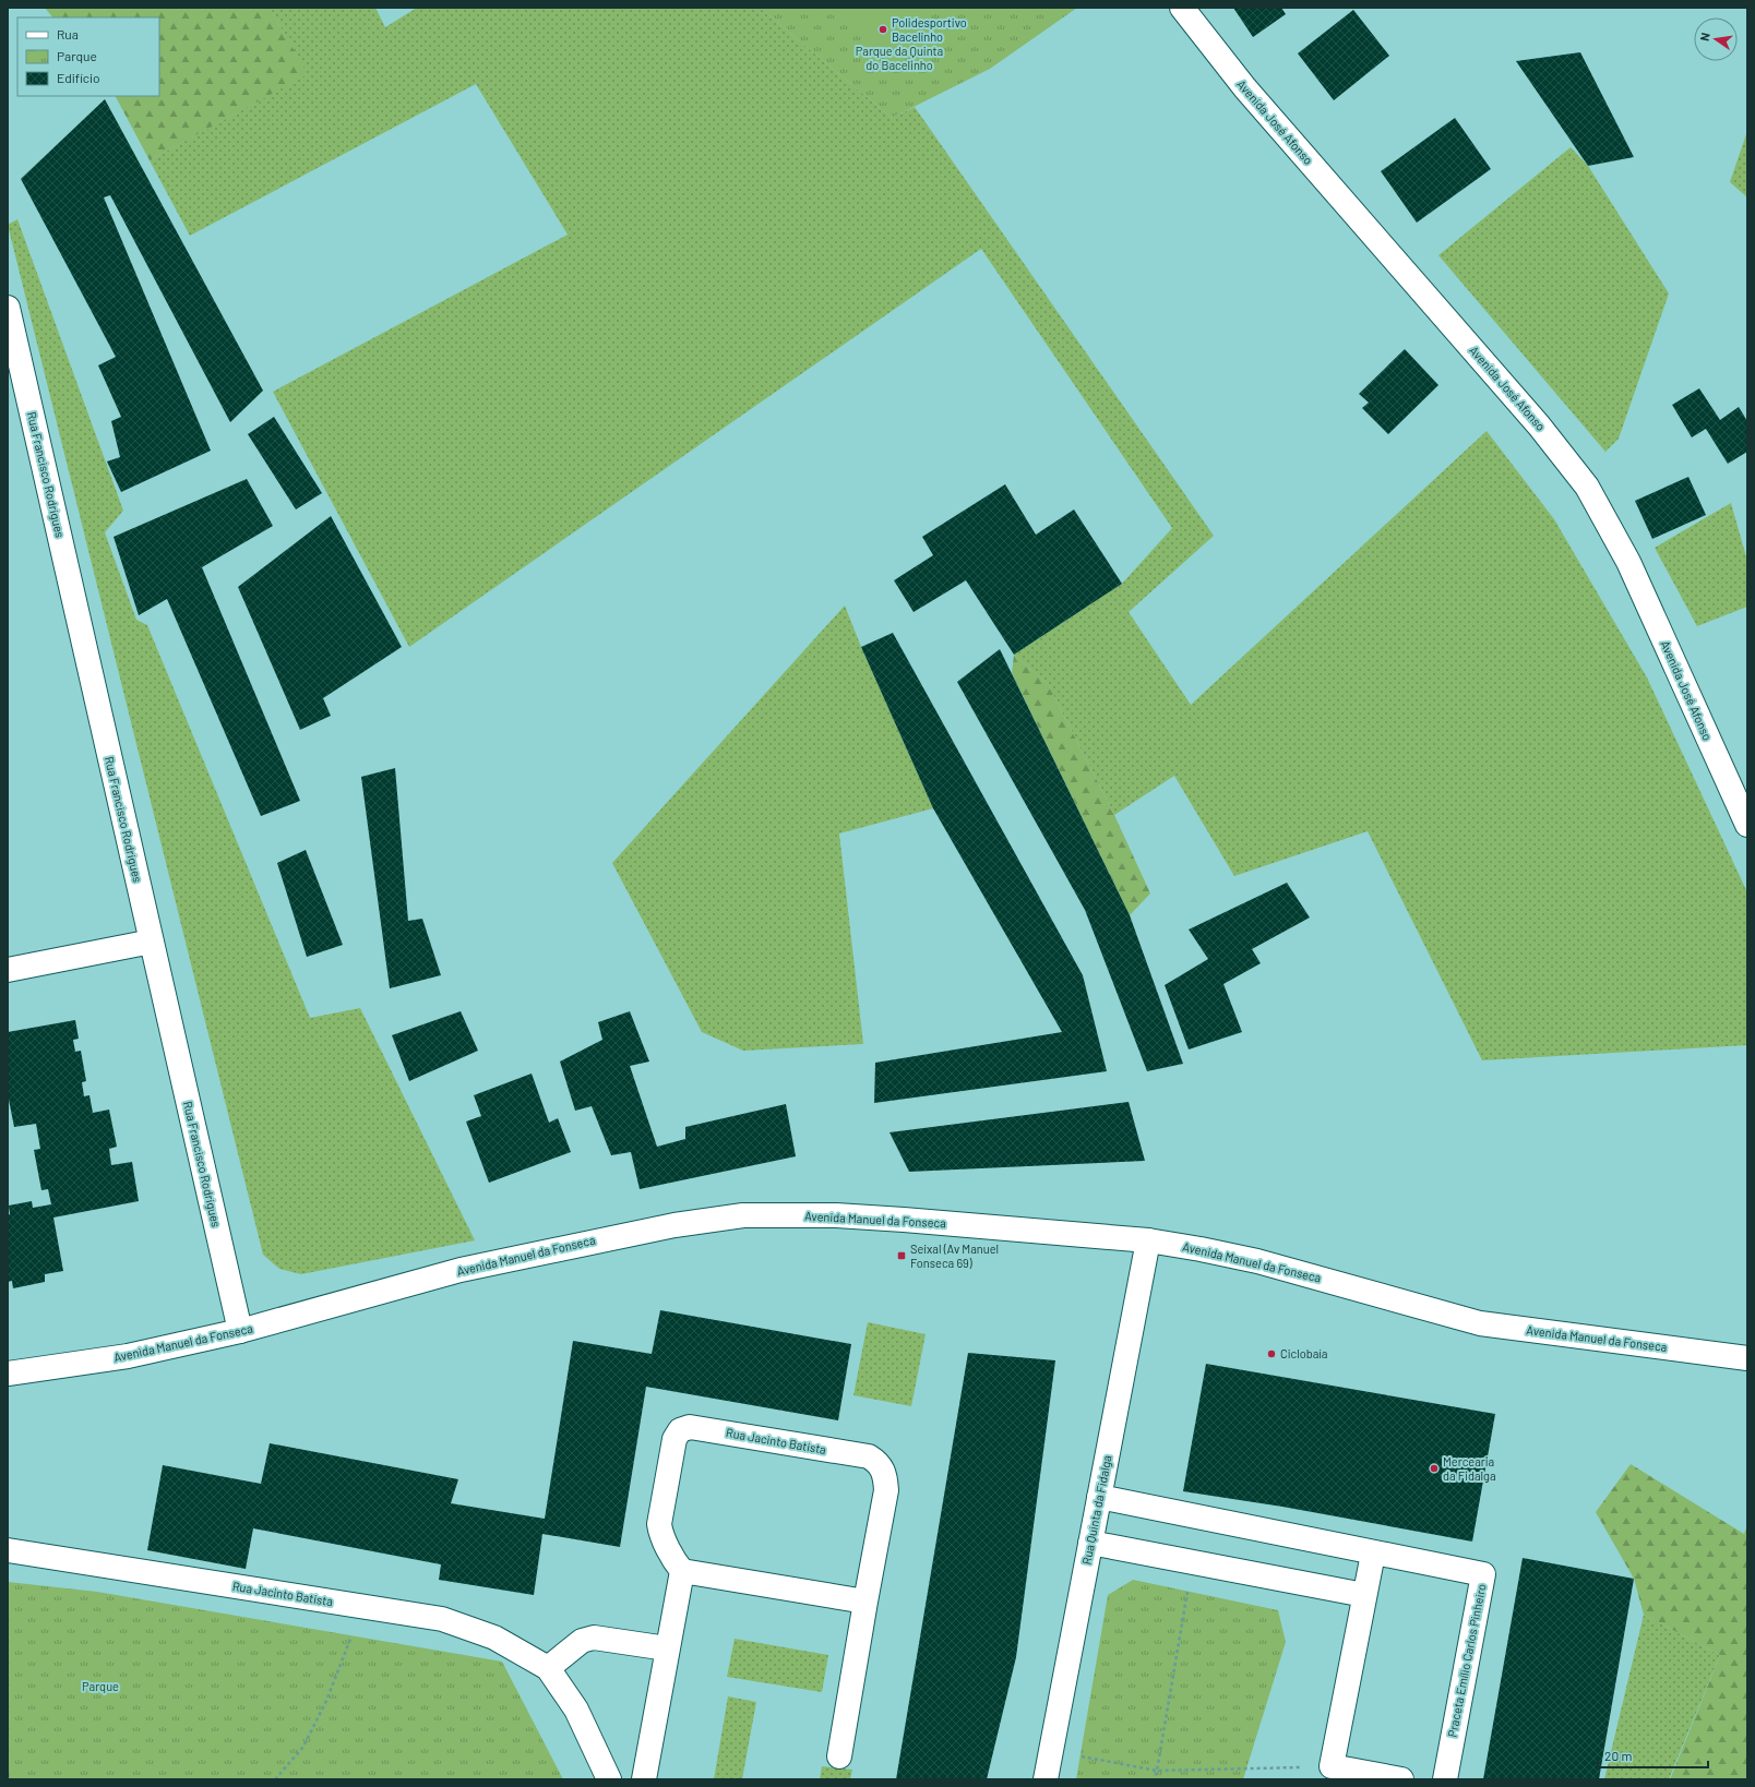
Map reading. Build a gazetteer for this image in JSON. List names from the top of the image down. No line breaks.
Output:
{"streets":{"street":["Avenida José Afonso","Rua Francisco Rodrigues","Avenida Manuel da Fonseca","Rua Jacinto Batista","Rua Quinta da Fidalga","Praceta Emílio Carlos Pinheiro"]},"crossings":[["Rua Francisco Rodrigues","Avenida Manuel da Fonseca"],["Avenida Manuel da Fonseca","Rua Quinta da Fidalga"],["Rua Quinta da Fidalga","Praceta Emílio Carlos Pinheiro"]],"parks":["Parque da Quinta do Bacelinho","Parque"],"places":{"other":["Polidesportivo Bacelinho","Ciclobaía","Mercearia da Fidalga"],"transit":["Seixal (Av Manuel Fonseca 69)"]},"legend":["Rua","Parque","Edifício"],"scale_bar":"20 m","north":"left"}
